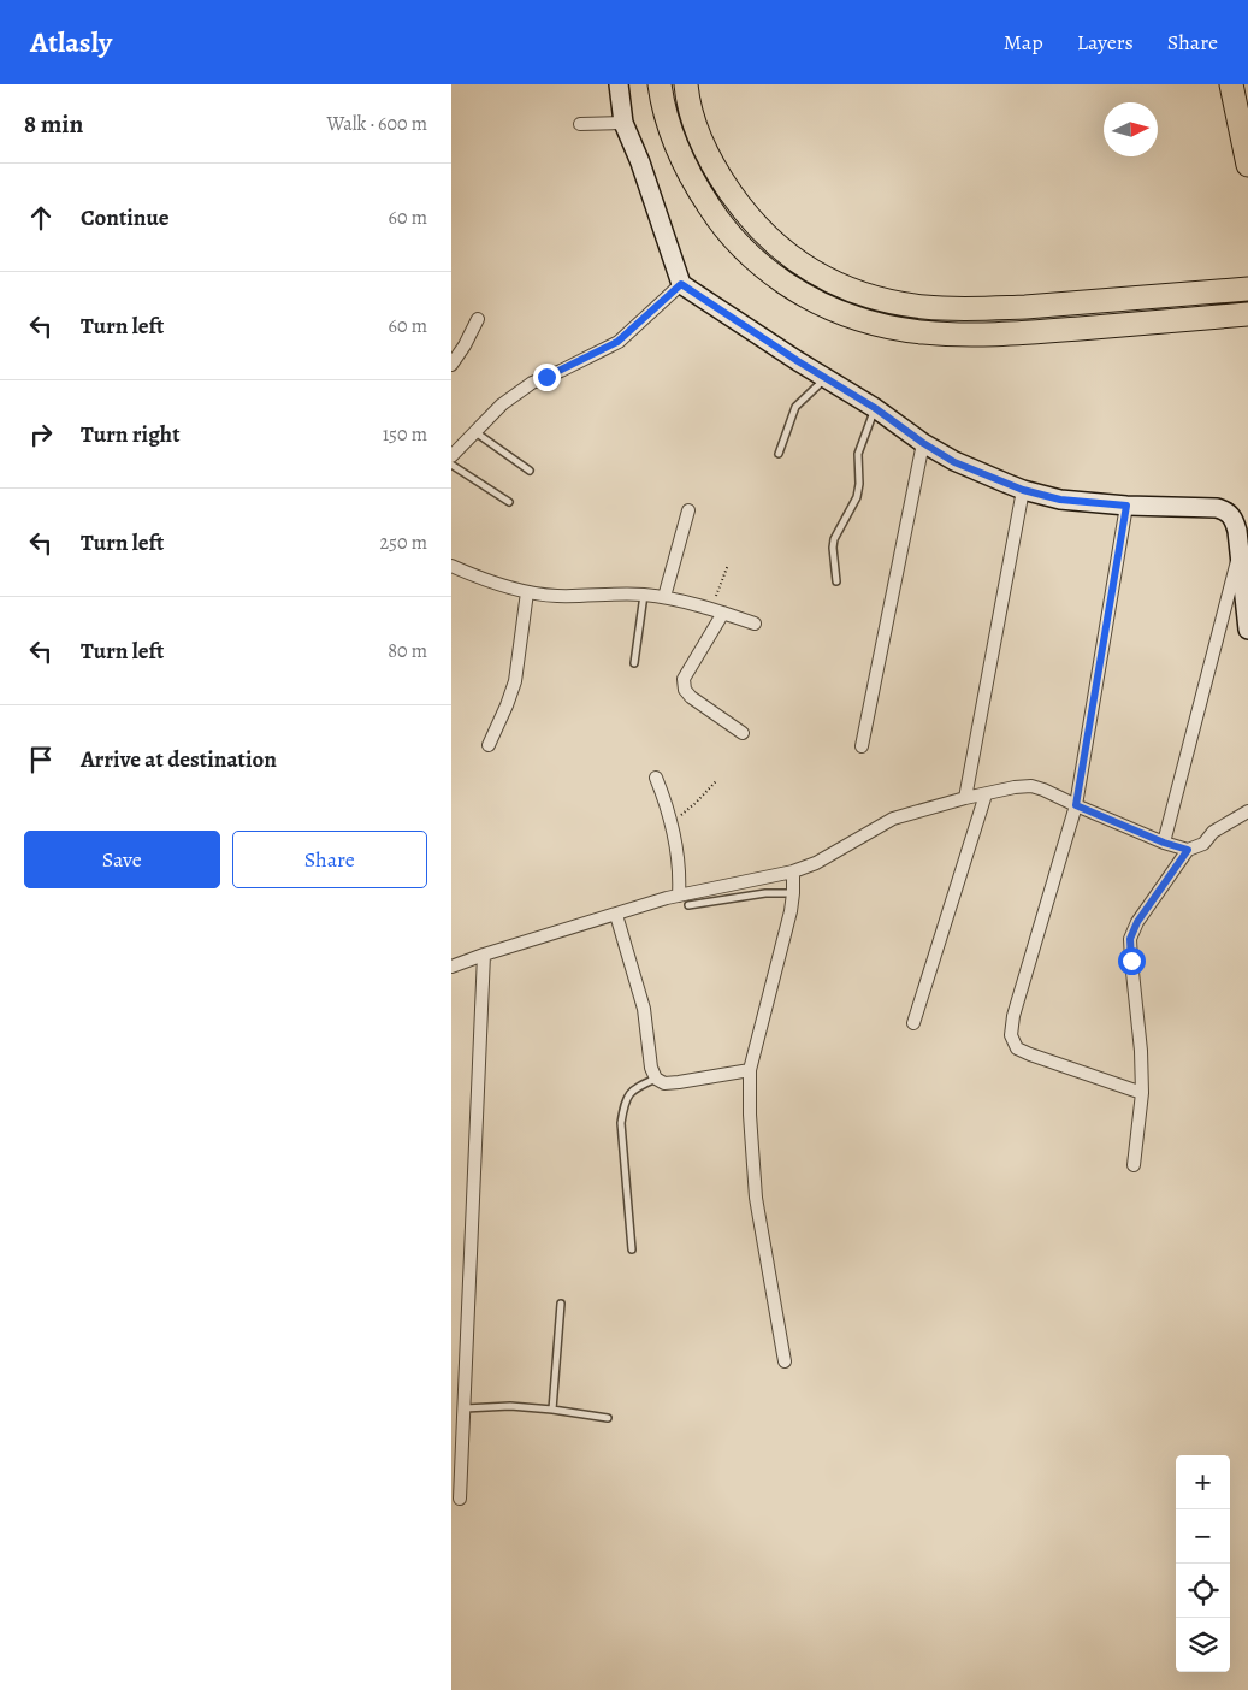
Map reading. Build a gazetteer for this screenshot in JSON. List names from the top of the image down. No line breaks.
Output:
{"north":"right","page":{"header":"Atlasly","nav":["Map","Layers","Share"],"heading":["8 min","Walk · 600 m"],"list":[["Continue","60 m"],["Turn left","60 m"],["Turn right","150 m"],["Turn left","250 m"],["Turn left","80 m"],"Arrive at destination"],"buttons":["Save","Share"],"map_buttons":["+","−"]}}
